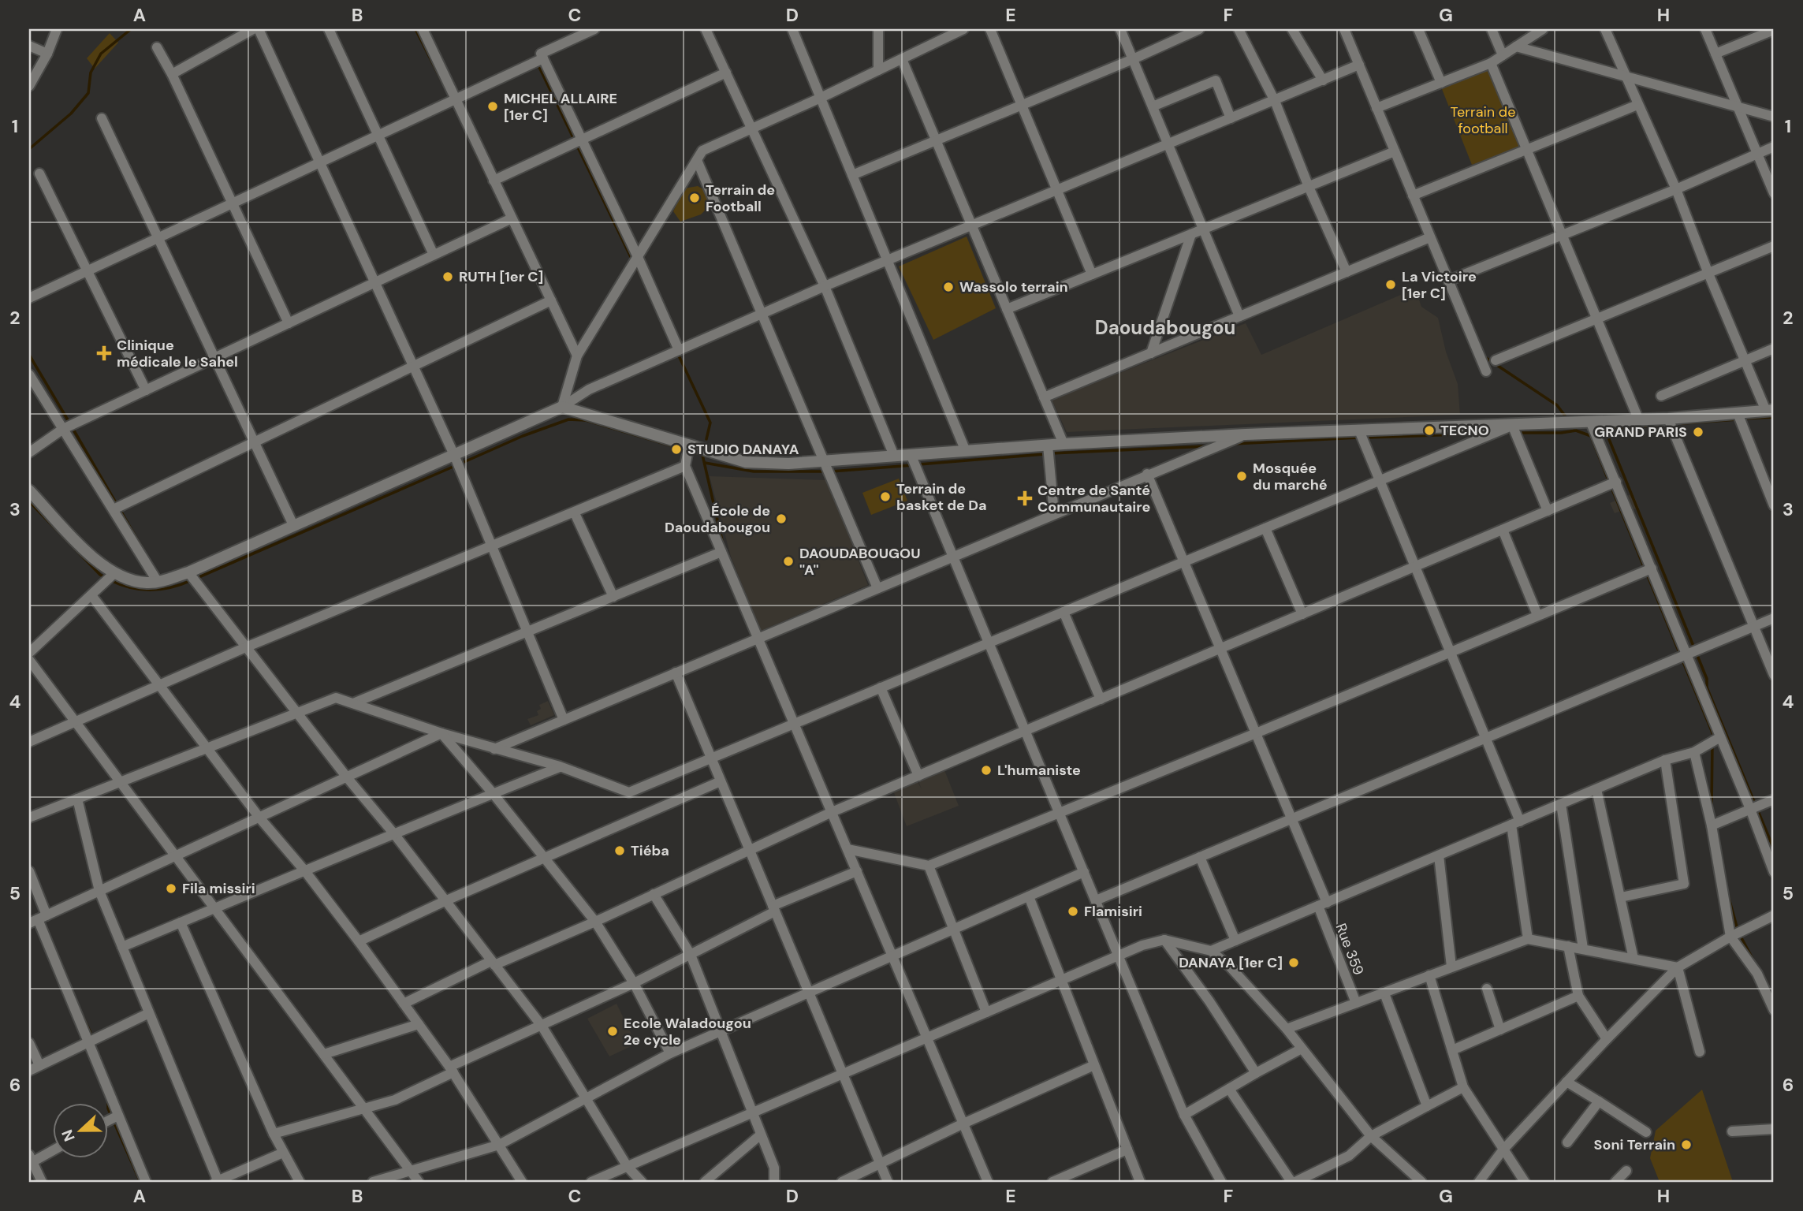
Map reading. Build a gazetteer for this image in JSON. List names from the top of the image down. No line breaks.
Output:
{"streets":{"street":["Rue 359"]},"districts":["Daoudabougou"],"parks":["Terrain de football"],"places":{"other":["MICHEL ALLAIRE [1er C]","Terrain de Football","RUTH [1er C]","La Victoire [1er C]","Wassolo terrain","TECNO","GRAND PARIS","STUDIO DANAYA","Mosquée du marché","Terrain de basket de Da","École de Daoudabougou","DAOUDABOUGOU ''A''","L'humaniste","Tiéba","Fila missiri","Flamisiri","DANAYA [1er C]","Ecole Waladougou 2e cycle","Soni Terrain"],"health":["Clinique médicale le Sahel","Centre de Santé Communautaire"]},"north":"left","grid":{"columns":["A","B","C","D","E","F","G","H"],"rows":["1","2","3","4","5","6"]}}
